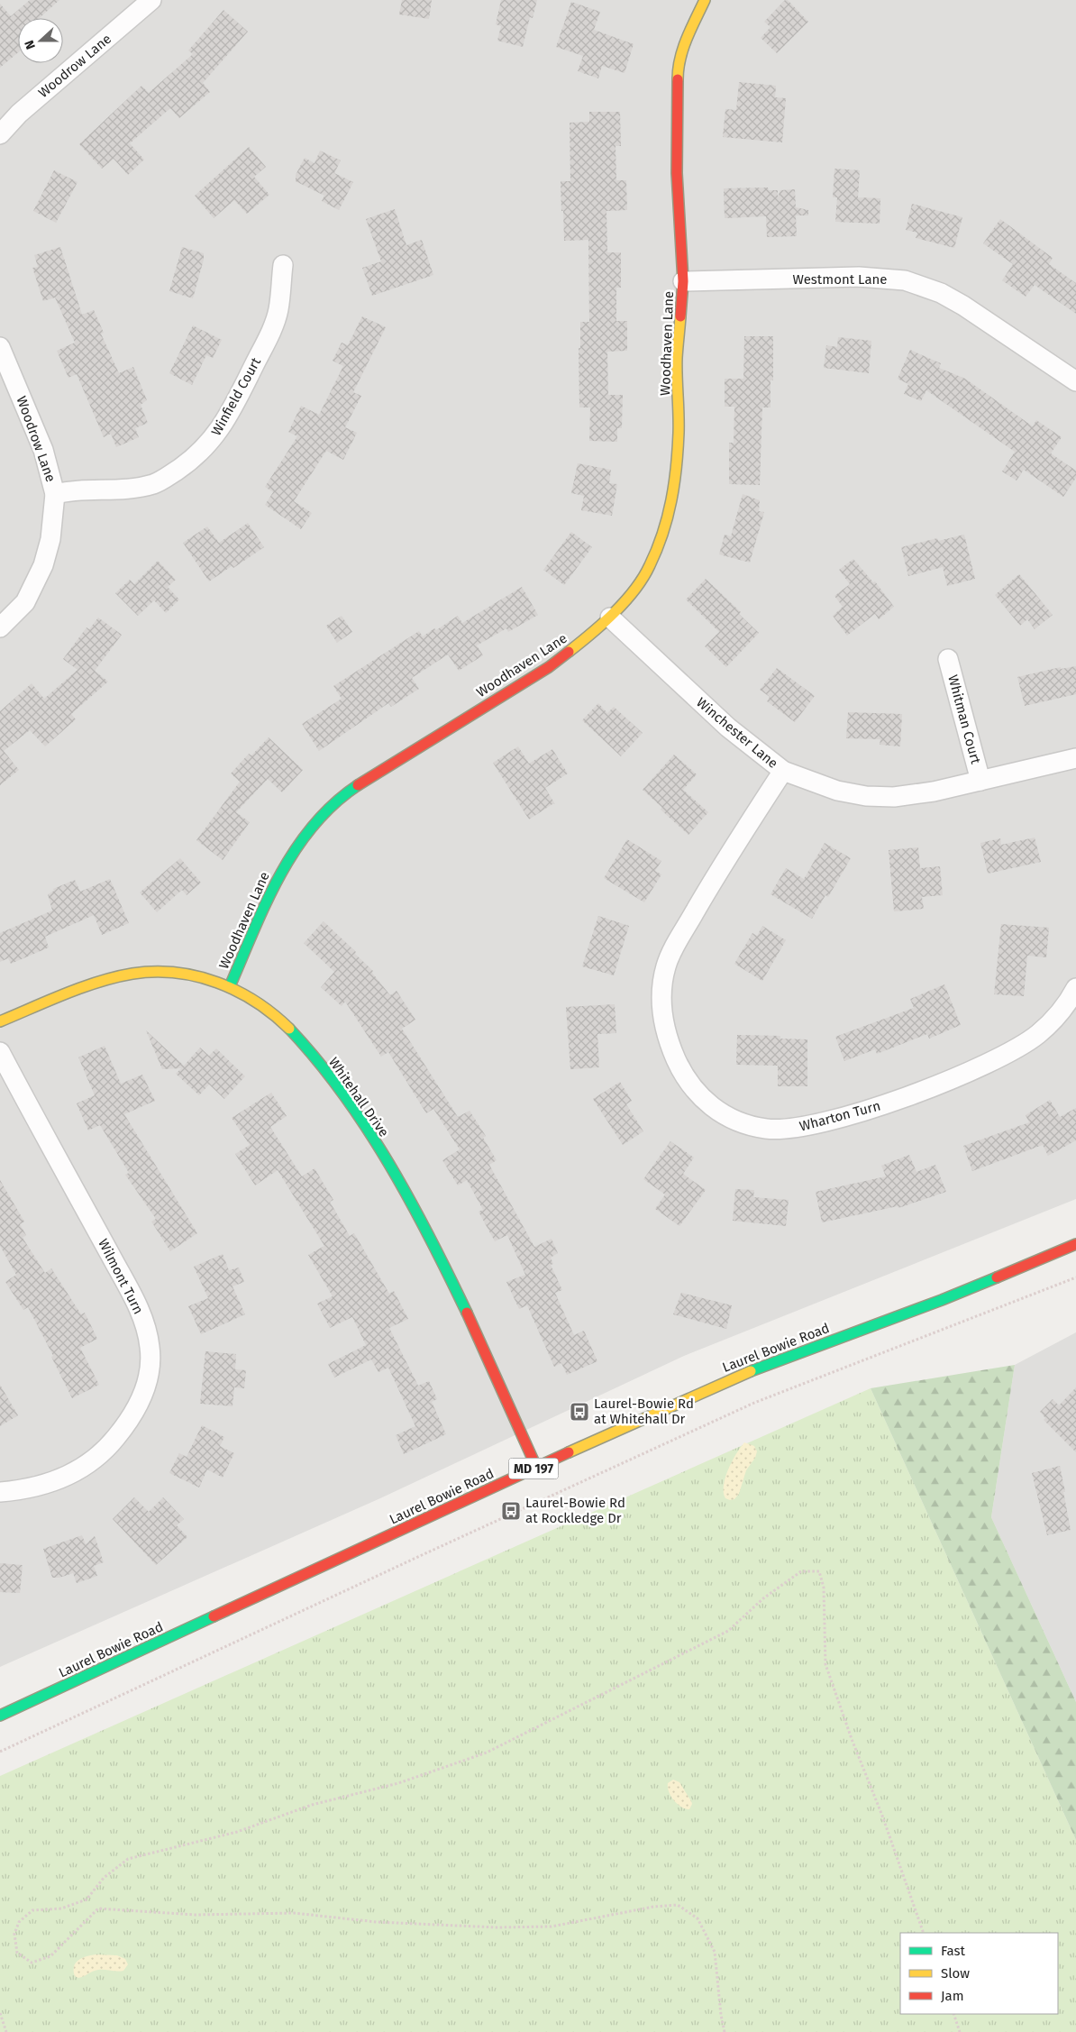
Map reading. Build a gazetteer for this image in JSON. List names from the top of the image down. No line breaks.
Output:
{"streets":{"street":["Woodrow Lane","Westmont Lane","Woodhaven Lane","Winfield Court","Whitman Court","Winchester Lane","Whitehall Drive","Wharton Turn","Wilmont Turn","Laurel Bowie Road","MD 197"]},"crossings":[["Woodrow Lane","Winfield Court"],["Westmont Lane","Woodhaven Lane"],["Woodhaven Lane","Winchester Lane"],["Woodhaven Lane","Whitehall Drive"],["Whitman Court","Winchester Lane"],["Winchester Lane","Wharton Turn"],["Whitehall Drive","Laurel Bowie Road"]],"places":{"bus stop":["Laurel-Bowie Rd at Whitehall Dr","Laurel-Bowie Rd at Rockledge Dr"]},"legend":["Fast","Slow","Jam"],"north":"left"}
